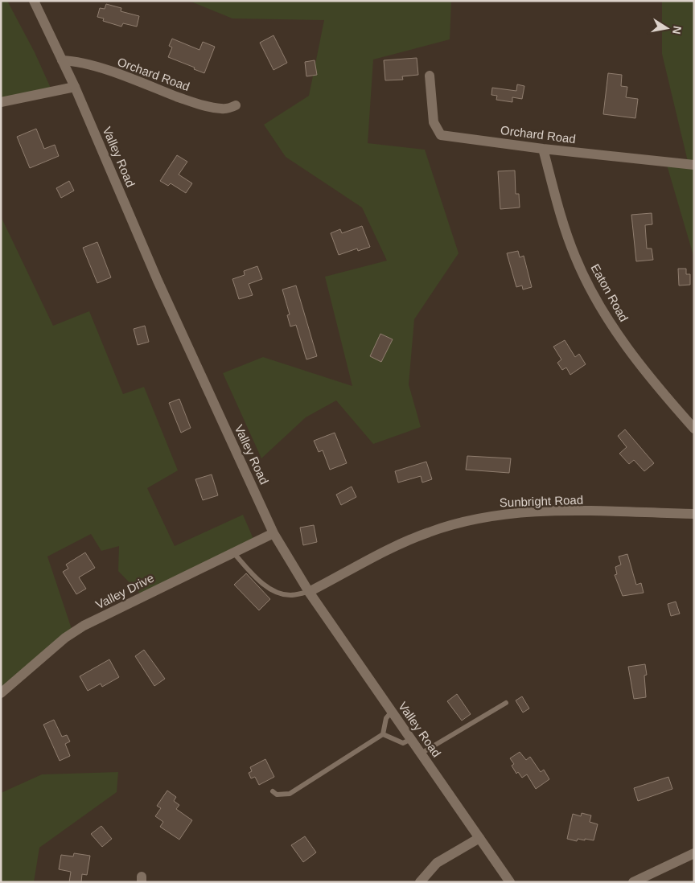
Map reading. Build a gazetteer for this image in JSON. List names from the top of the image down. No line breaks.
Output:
{"streets":{"street":["Orchard Road","Valley Road","Eaton Road","Sunbright Road","Valley Drive"]},"crossings":[["Orchard Road","Valley Road"],["Orchard Road","Eaton Road"],["Valley Road","Sunbright Road"],["Valley Road","Valley Drive"]],"north":"right"}
